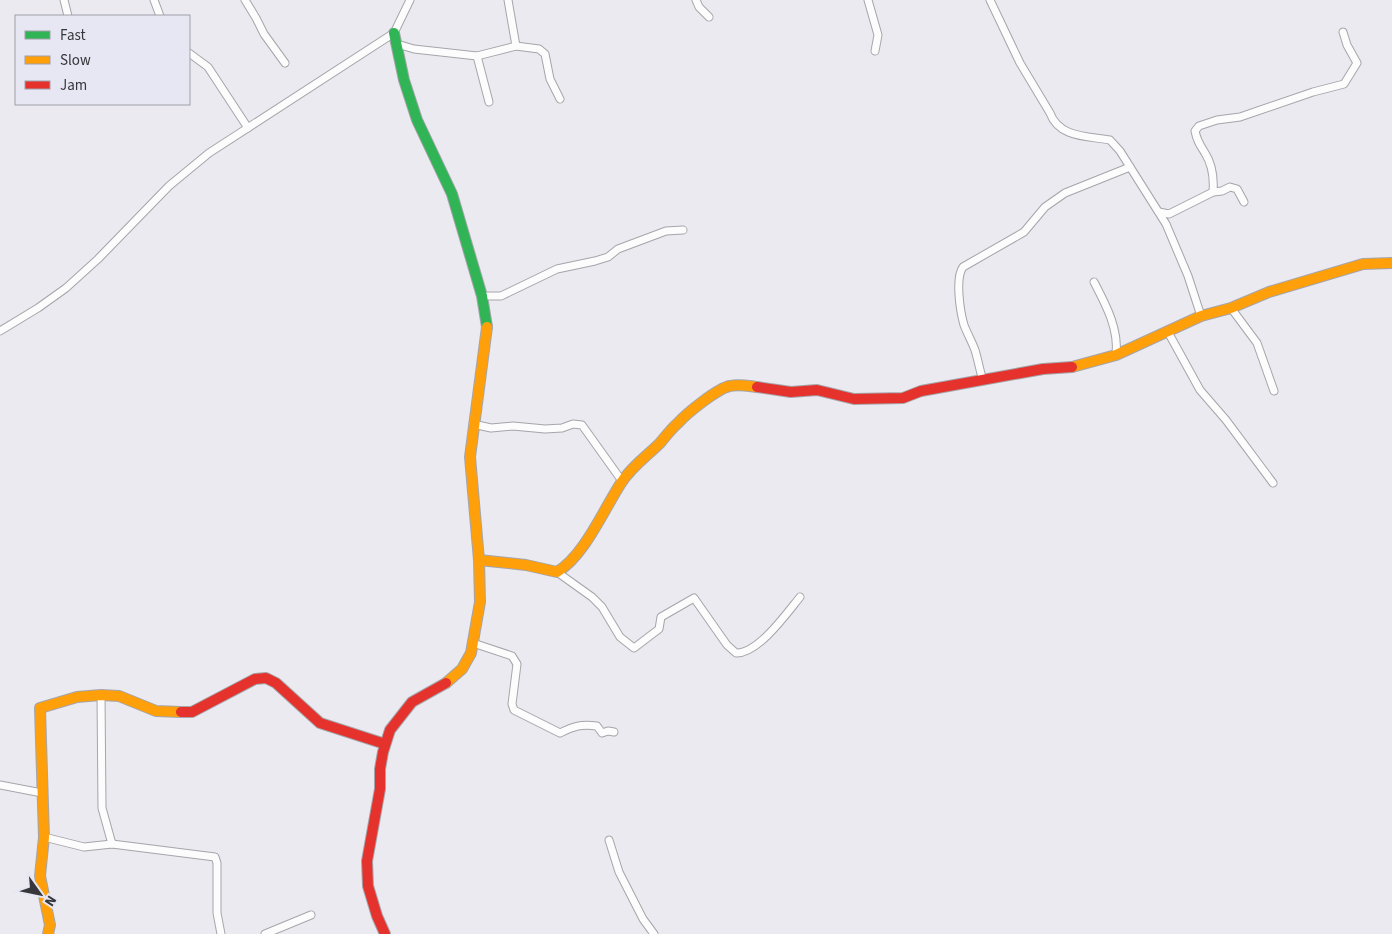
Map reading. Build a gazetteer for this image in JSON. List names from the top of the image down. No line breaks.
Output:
{"legend":["Fast","Slow","Jam"],"north":"bottom right"}
